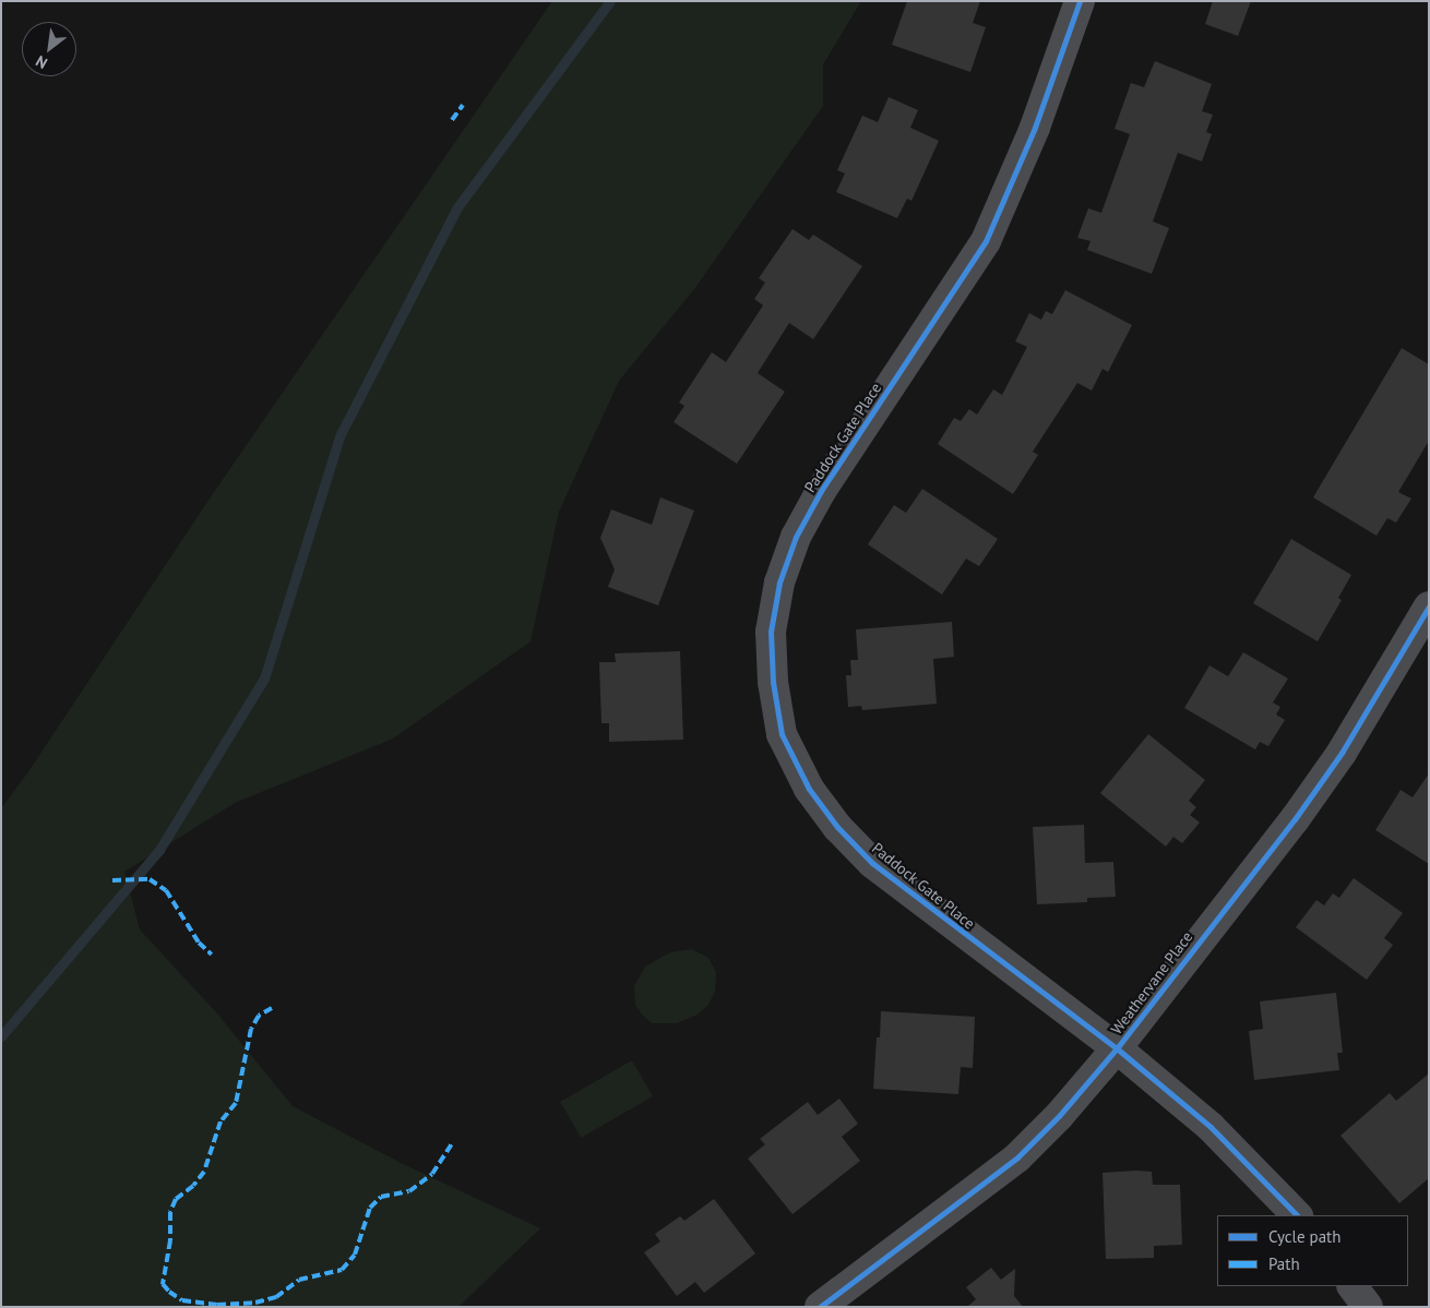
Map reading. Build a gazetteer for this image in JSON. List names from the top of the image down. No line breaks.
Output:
{"streets":{"street":["Paddock Gate Place","Weathervane Place"]},"crossings":[["Paddock Gate Place","Weathervane Place"]],"legend":["Cycle path","Path"],"north":"bottom left"}
